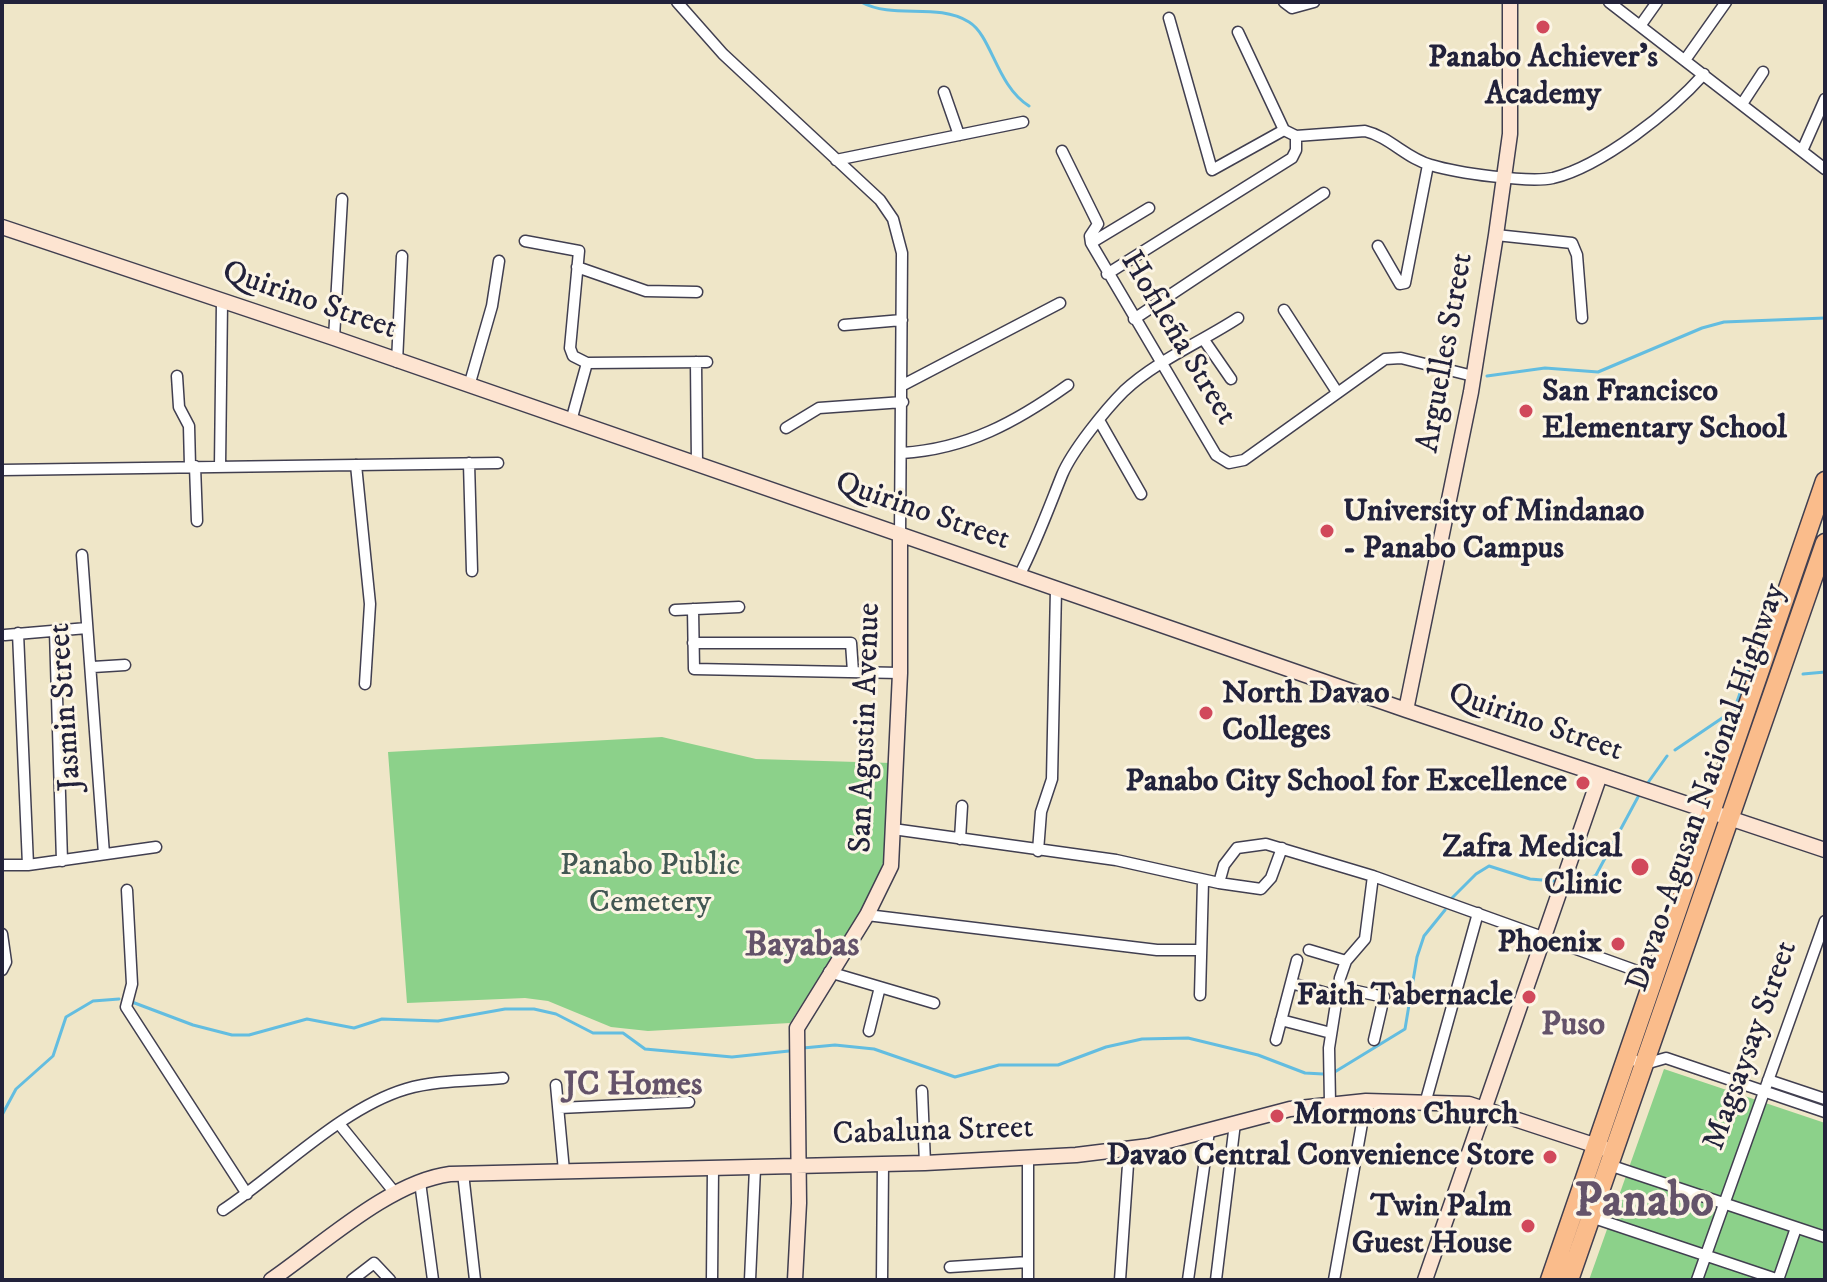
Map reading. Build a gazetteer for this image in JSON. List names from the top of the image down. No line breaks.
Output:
{"streets":{"highway":["Davao-Agusan National Highway"],"street":["Quirino Street","Hofileña Street","Arguelles Street","Jasmin Street","San Agustin Avenue","Magsaysay Street","Cabaluna Street"]},"crossings":[["Quirino Street","Arguelles Street"],["Quirino Street","San Agustin Avenue"],["Quirino Street","Davao-Agusan National Highway"],["Hofileña Street","Arguelles Street"],["San Agustin Avenue","Cabaluna Street"],["Davao-Agusan National Highway","Cabaluna Street"]],"districts":["Bayabas","Puso","JC Homes","Panabo"],"parks":["Panabo Public Cemetery"],"places":["Panabo Achiever's Academy","San Francisco Elementary School","University of Mindanao - Panabo Campus","North Davao Colleges","Panabo City School for Excellence","Zafra Medical Clinic","Phoenix","Faith Tabernacle","Mormons Church","Davao Central Convenience Store","Twin Palm Guest House"]}
